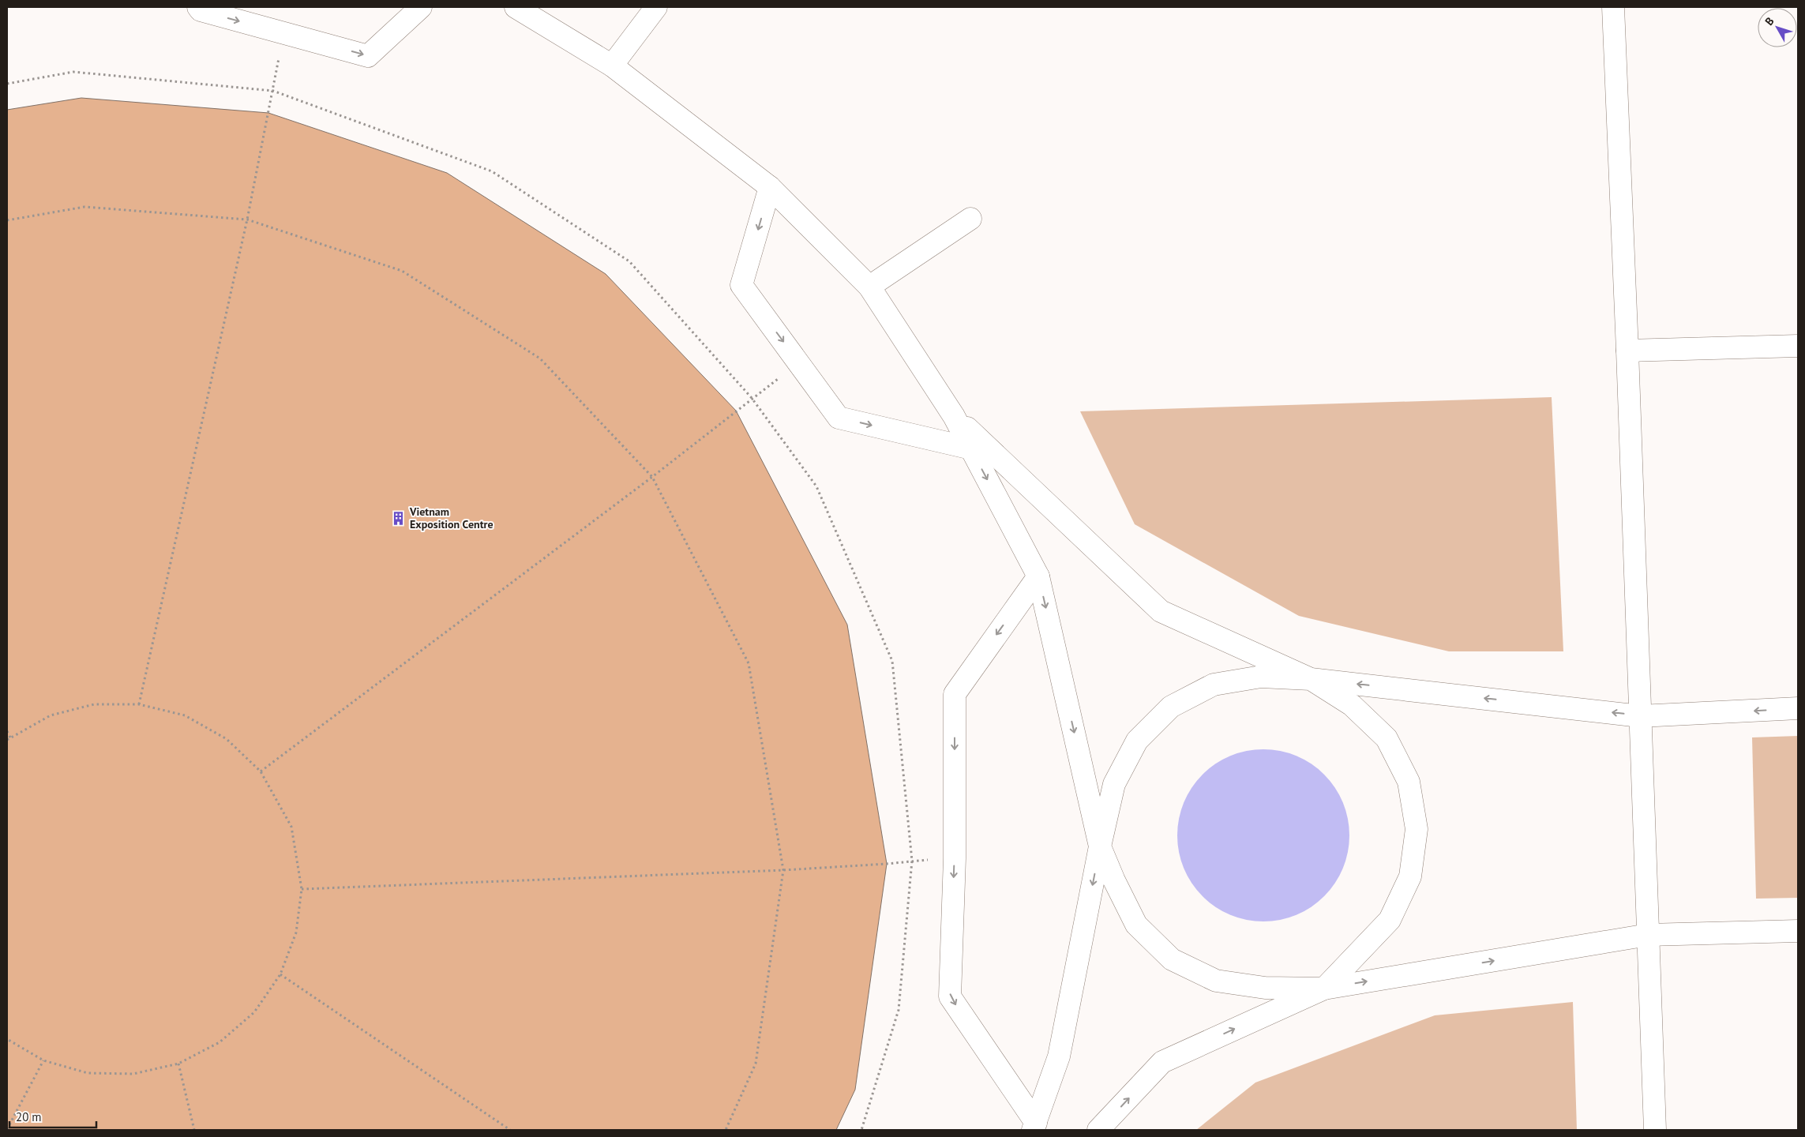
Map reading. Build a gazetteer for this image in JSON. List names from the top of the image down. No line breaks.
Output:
{"places":{"building":["Vietnam Exposition Centre"]},"scale_bar":"20 m","north":"top left"}
